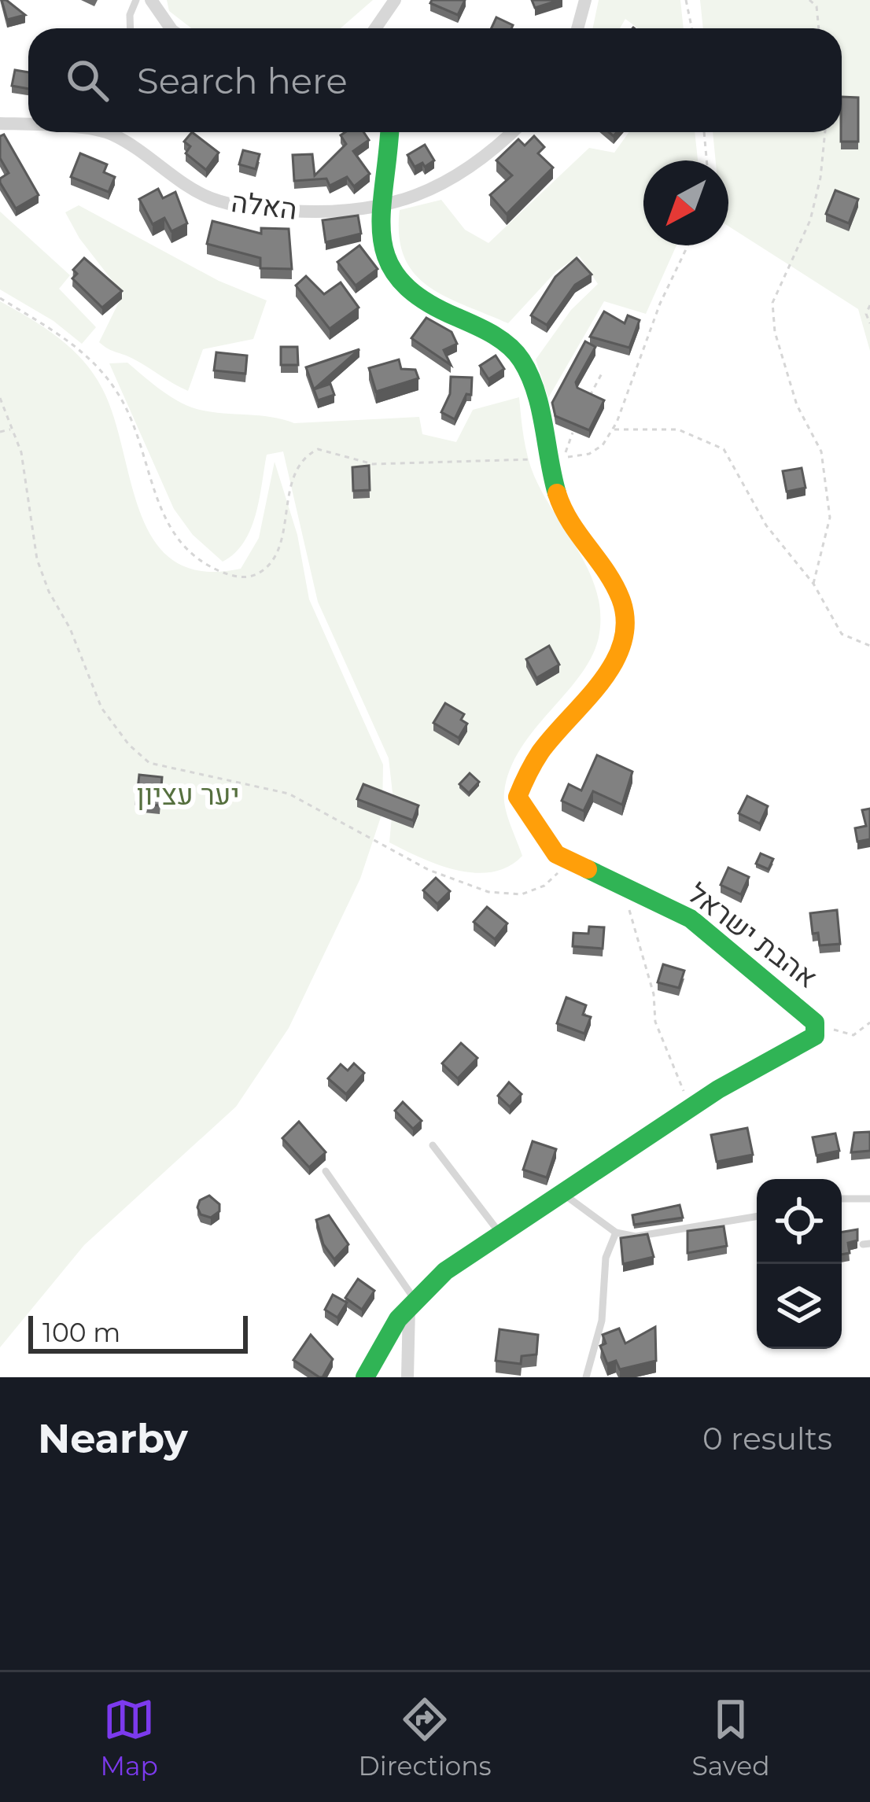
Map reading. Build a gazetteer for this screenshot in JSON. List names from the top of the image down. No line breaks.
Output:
{"streets":{"street":["האלה","אהבת ישראל"]},"crossings":[["האלה","אהבת ישראל"]],"parks":["יער עציון"],"scale_bar":"100 m","north":"bottom left","page":{"search":"Search here","scale":"100 m","heading":["Nearby","0 results"],"nav":["Map","Directions","Saved"]}}
